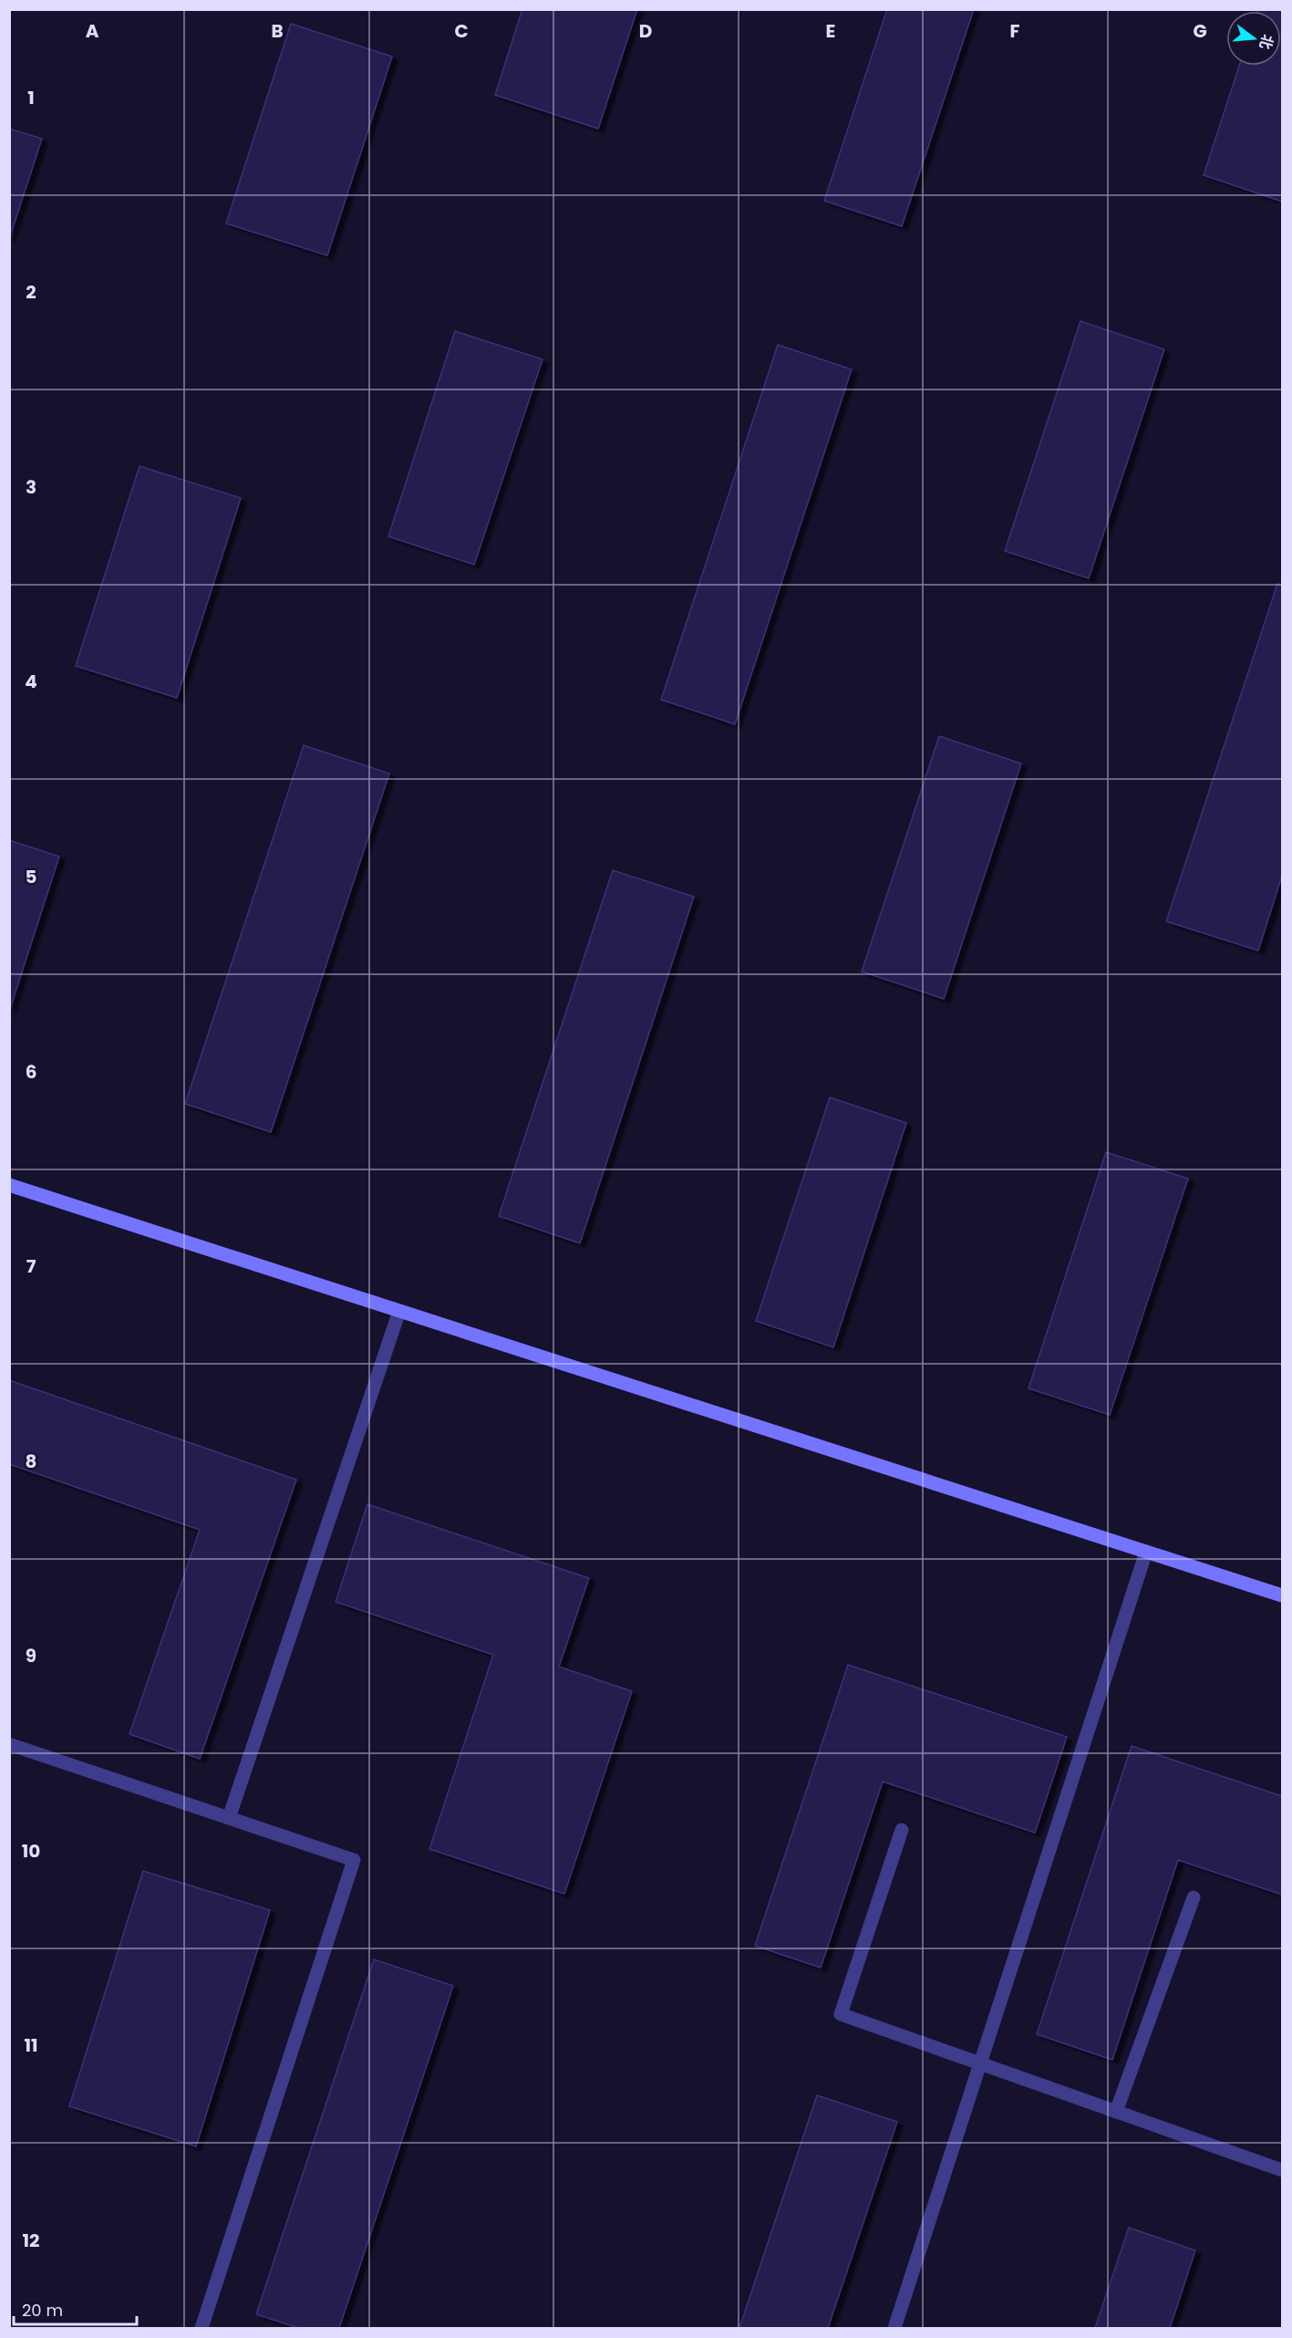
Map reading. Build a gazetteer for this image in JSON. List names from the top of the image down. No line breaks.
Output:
{"scale_bar":"20 m","north":"right","grid":{"columns":["A","B","C","D","E","F","G"],"rows":["1","2","3","4","5","6","7","8","9","10","11","12"]}}
